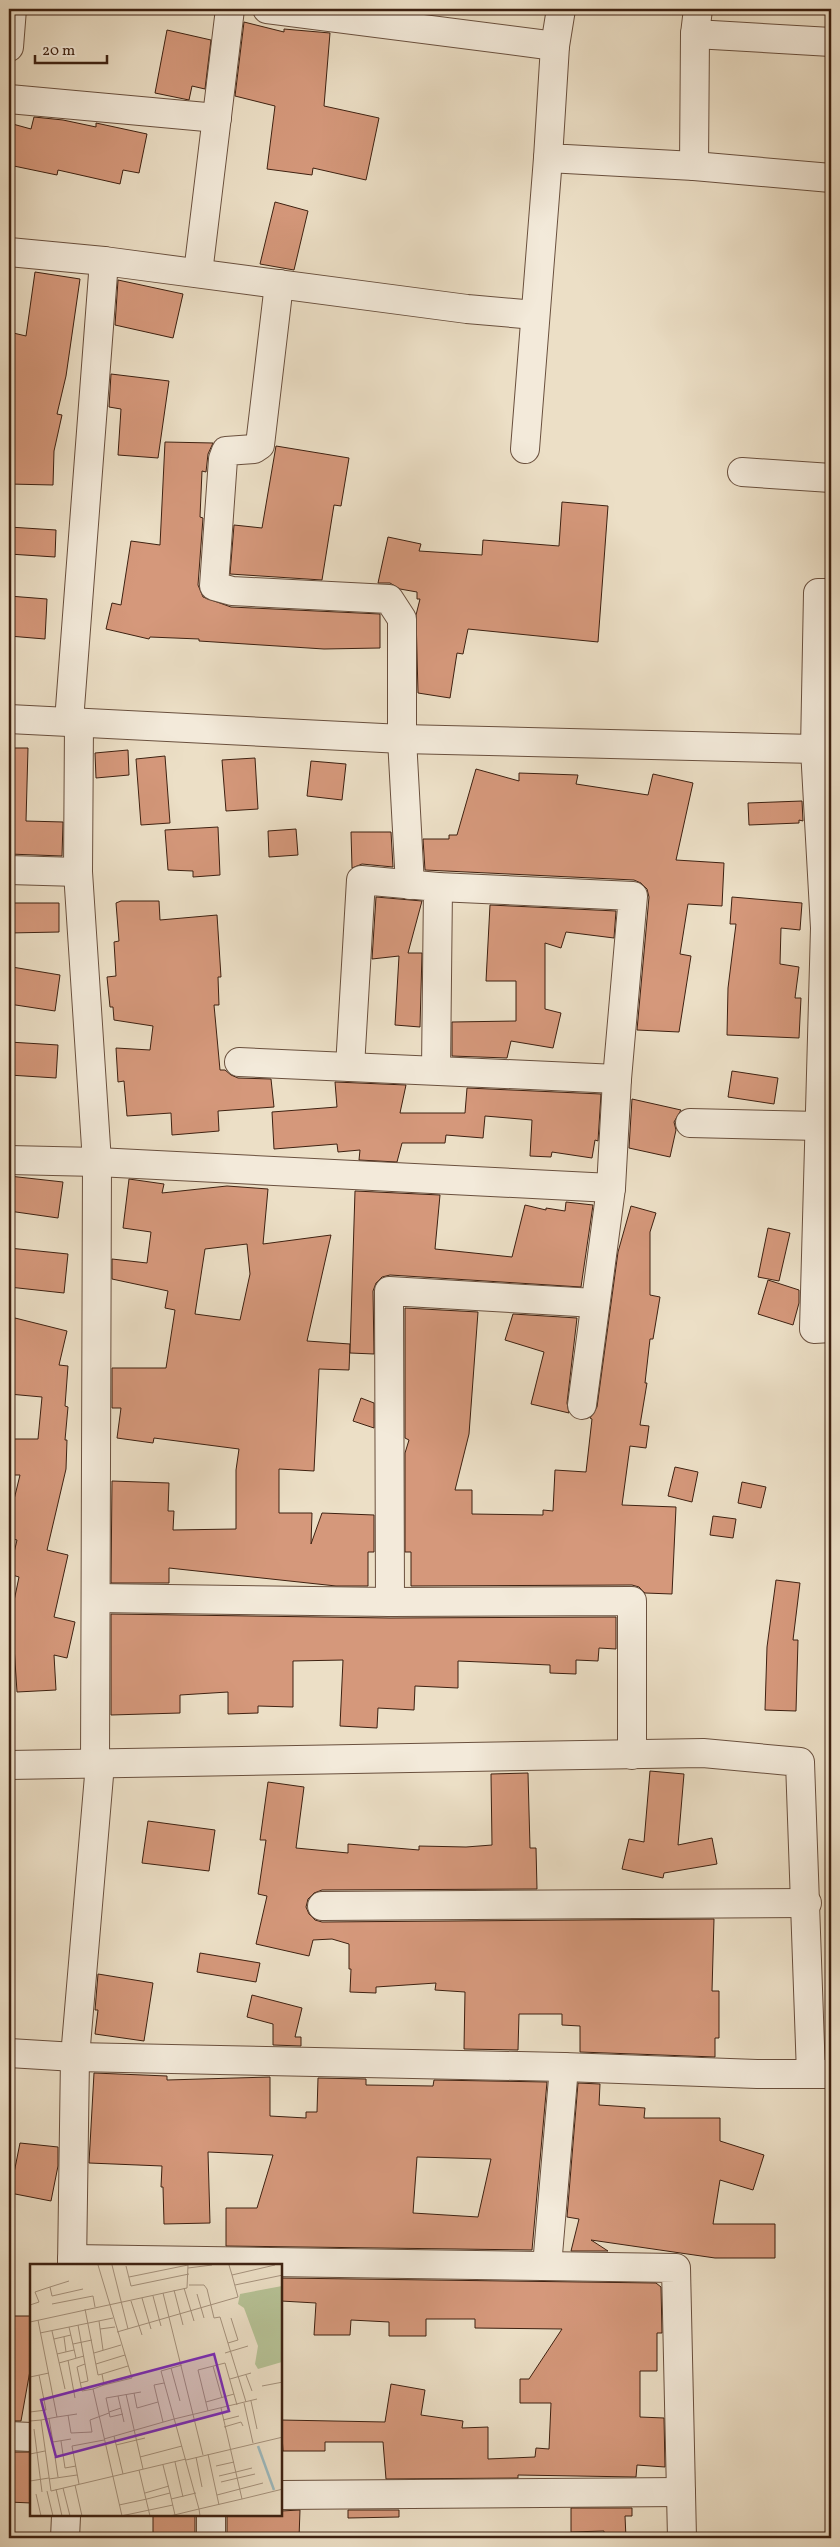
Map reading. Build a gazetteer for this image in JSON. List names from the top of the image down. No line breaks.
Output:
{"scale_bar":"20 m"}
